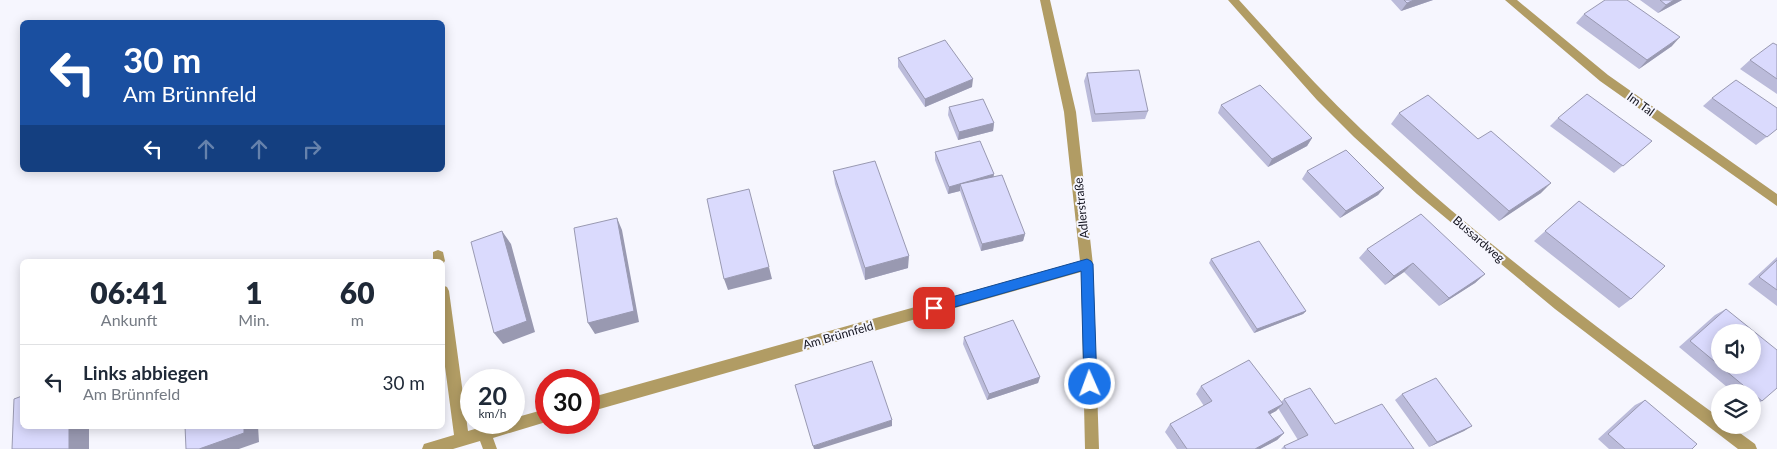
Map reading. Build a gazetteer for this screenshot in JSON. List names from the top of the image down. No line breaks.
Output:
{"streets":{"street":["Im Tal","Adlerstraße","Bussardweg","Am Brünnfeld"]},"crossings":[["Adlerstraße","Am Brünnfeld"]],"page":{"turn":["30 m","Am Brünnfeld"],"eta":["06:41","Ankunft","1","Min.","60","m"],"list":[{"name":"Links abbiegen","note":"Am Brünnfeld","value":"30 m"}],"speed":"20 km/h","limit":"30"}}
